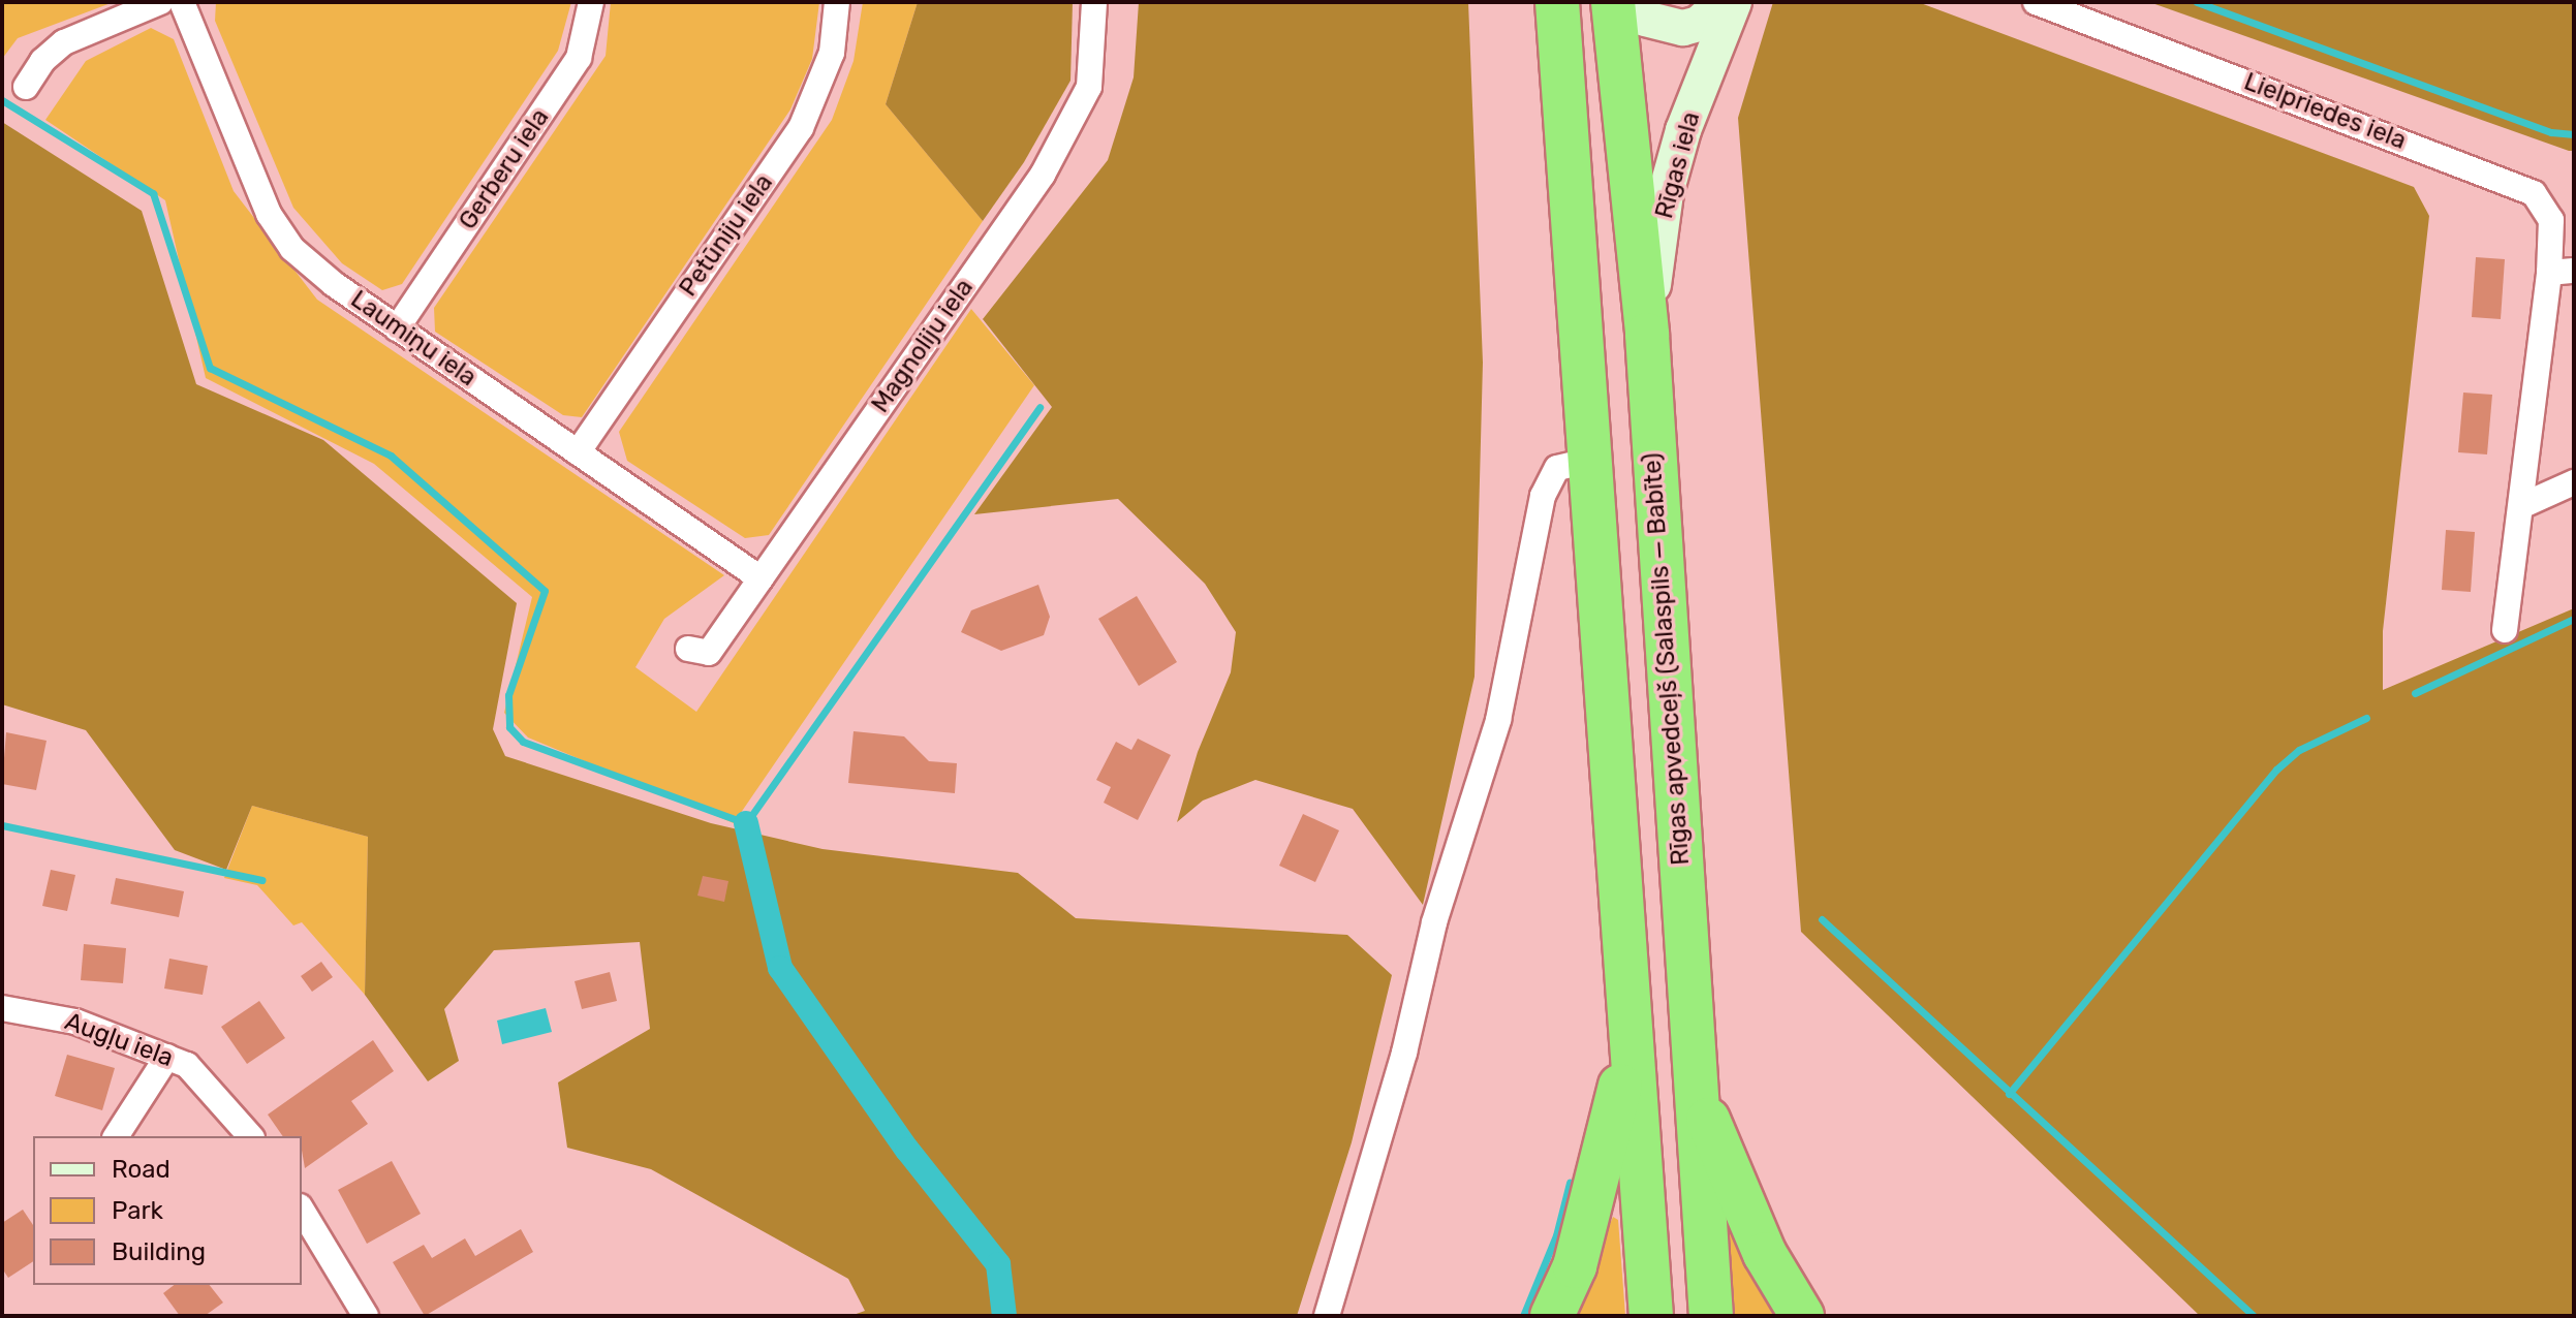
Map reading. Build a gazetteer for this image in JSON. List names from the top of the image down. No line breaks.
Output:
{"streets":{"highway":["Rīgas apvedceļš (Salaspils — Babīte)"],"main road":["Rīgas iela"],"street":["Lielpriedes iela","Gerberu iela","Petūniju iela","Laumiņu iela","Magnoliju iela","Augļu iela"]},"crossings":[["Rīgas iela","Rīgas apvedceļš (Salaspils — Babīte)"],["Gerberu iela","Laumiņu iela"],["Petūniju iela","Laumiņu iela"],["Laumiņu iela","Magnoliju iela"]],"legend":["Road","Park","Building"]}
